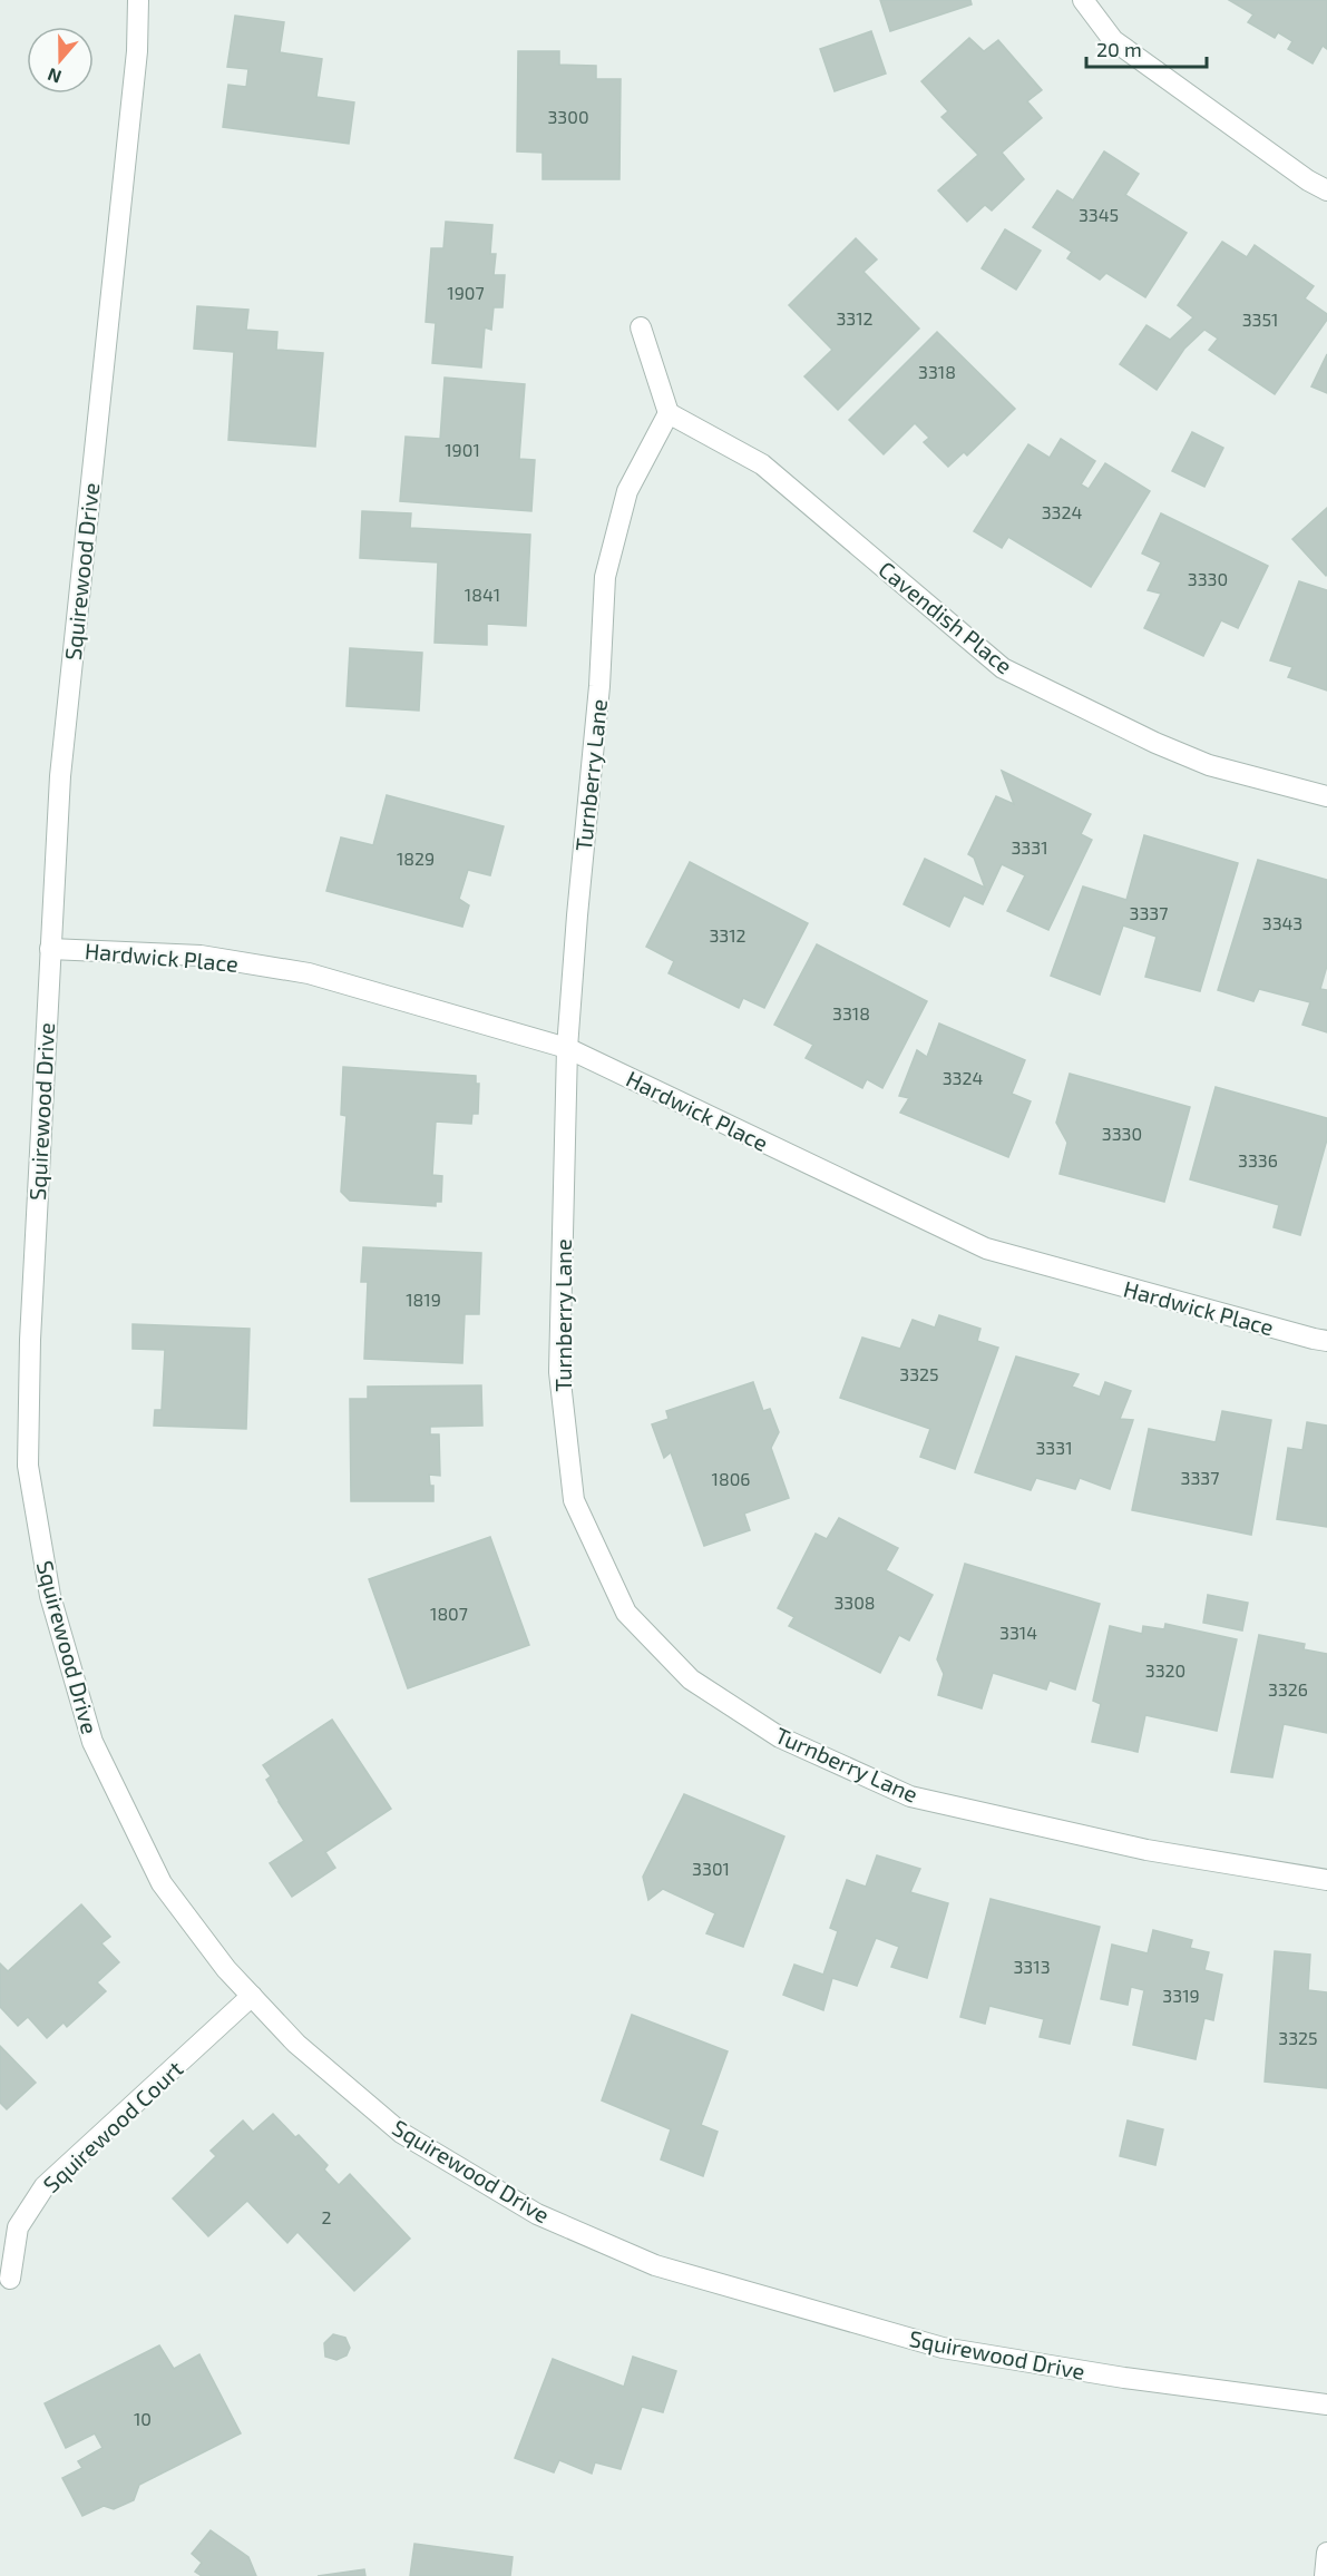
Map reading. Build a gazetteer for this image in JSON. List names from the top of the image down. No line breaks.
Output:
{"streets":{"street":["Squirewood Drive","Cavendish Place","Turnberry Lane","Hardwick Place","Squirewood Court"]},"crossings":[["Squirewood Drive","Hardwick Place"],["Squirewood Drive","Squirewood Court"],["Cavendish Place","Turnberry Lane"],["Turnberry Lane","Hardwick Place"]],"house_numbers":["3300","3345","1907","3312","3351","3318","1901","3324","3330","1841","3331","1829","3337","3343","3312","3318","3324","3330","3336","1819","3325","3331","3337","1806","3308","1807","3314","3320","3326","3301","3313","3319","3325","2","10"],"scale_bar":"20 m","north":"bottom"}
